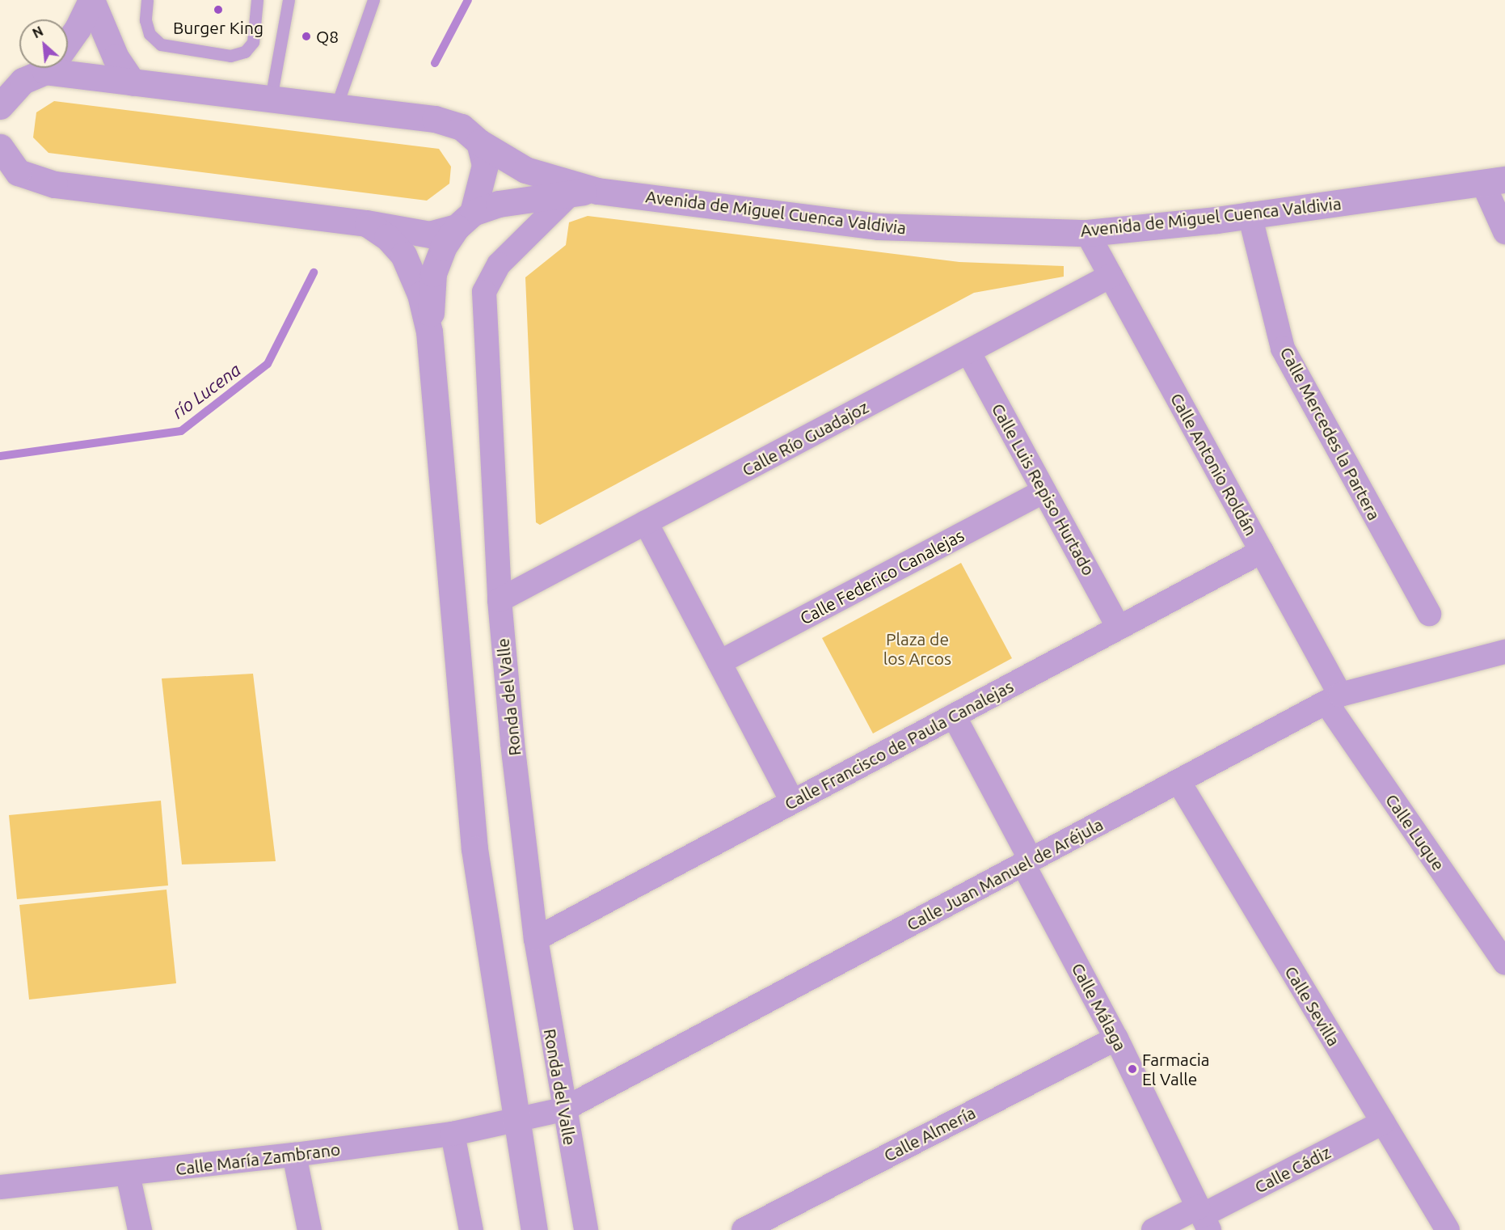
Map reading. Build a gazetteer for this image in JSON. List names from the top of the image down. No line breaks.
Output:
{"streets":{"street":["Avenida de Miguel Cuenca Valdivia","Calle Mercedes la Partera","Calle Río Guadajoz","Calle Antonio Roldán","Calle Luis Repiso Hurtado","Calle Federico Canalejas","Ronda del Valle","Calle Francisco de Paula Canalejas","Calle Luque","Calle Juan Manuel de Aréjula","Calle Sevilla","Calle Málaga","Calle Almería","Calle María Zambrano","Calle Cádiz"]},"crossings":[["Avenida de Miguel Cuenca Valdivia","Calle Mercedes la Partera"],["Avenida de Miguel Cuenca Valdivia","Calle Antonio Roldán"],["Avenida de Miguel Cuenca Valdivia","Ronda del Valle"],["Calle Río Guadajoz","Calle Antonio Roldán"],["Calle Río Guadajoz","Calle Luis Repiso Hurtado"],["Calle Río Guadajoz","Ronda del Valle"],["Calle Antonio Roldán","Calle Francisco de Paula Canalejas"],["Calle Antonio Roldán","Calle Luque"],["Calle Antonio Roldán","Calle Juan Manuel de Aréjula"],["Calle Luis Repiso Hurtado","Calle Federico Canalejas"],["Calle Luis Repiso Hurtado","Calle Francisco de Paula Canalejas"],["Ronda del Valle","Calle Francisco de Paula Canalejas"],["Ronda del Valle","Calle Juan Manuel de Aréjula"],["Calle Francisco de Paula Canalejas","Calle Málaga"],["Calle Luque","Calle Juan Manuel de Aréjula"],["Calle Juan Manuel de Aréjula","Calle Sevilla"],["Calle Juan Manuel de Aréjula","Calle Málaga"],["Calle Juan Manuel de Aréjula","Calle María Zambrano"],["Calle Sevilla","Calle Cádiz"],["Calle Málaga","Calle Almería"],["Calle Málaga","Calle Cádiz"]],"water":["río Lucena"],"parks":["Plaza de los Arcos"],"places":["Burger King","Q8","Farmacia El Valle"],"north":"top left"}
